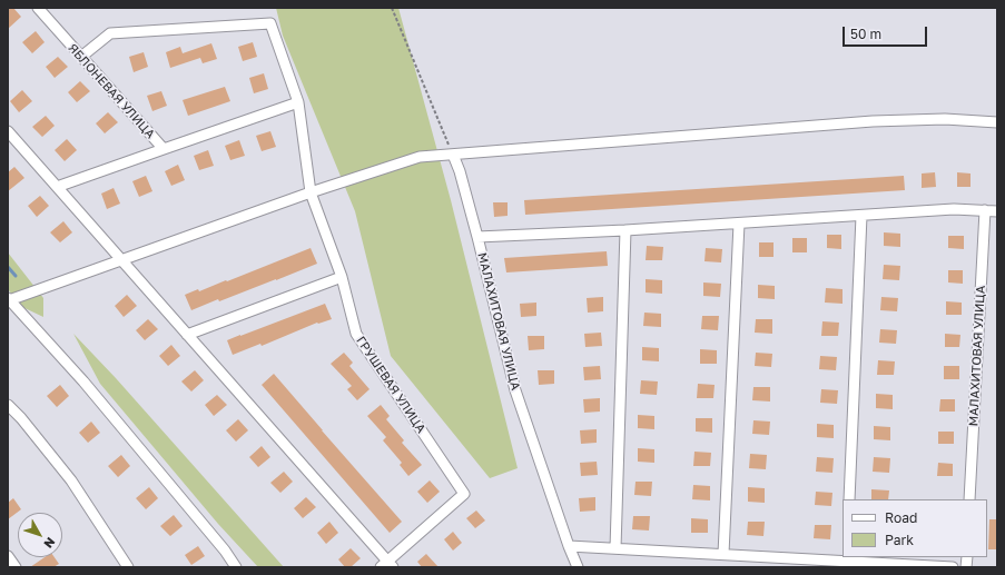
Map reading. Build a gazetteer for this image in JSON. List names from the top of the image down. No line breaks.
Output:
{"streets":{"street":["ЯБЛОНЕВАЯ УЛИЦА","МАЛАХИТОВАЯ УЛИЦА","ГРУШЕВАЯ УЛИЦА"]},"legend":["Road","Park"],"scale_bar":"50 m","north":"bottom right"}
